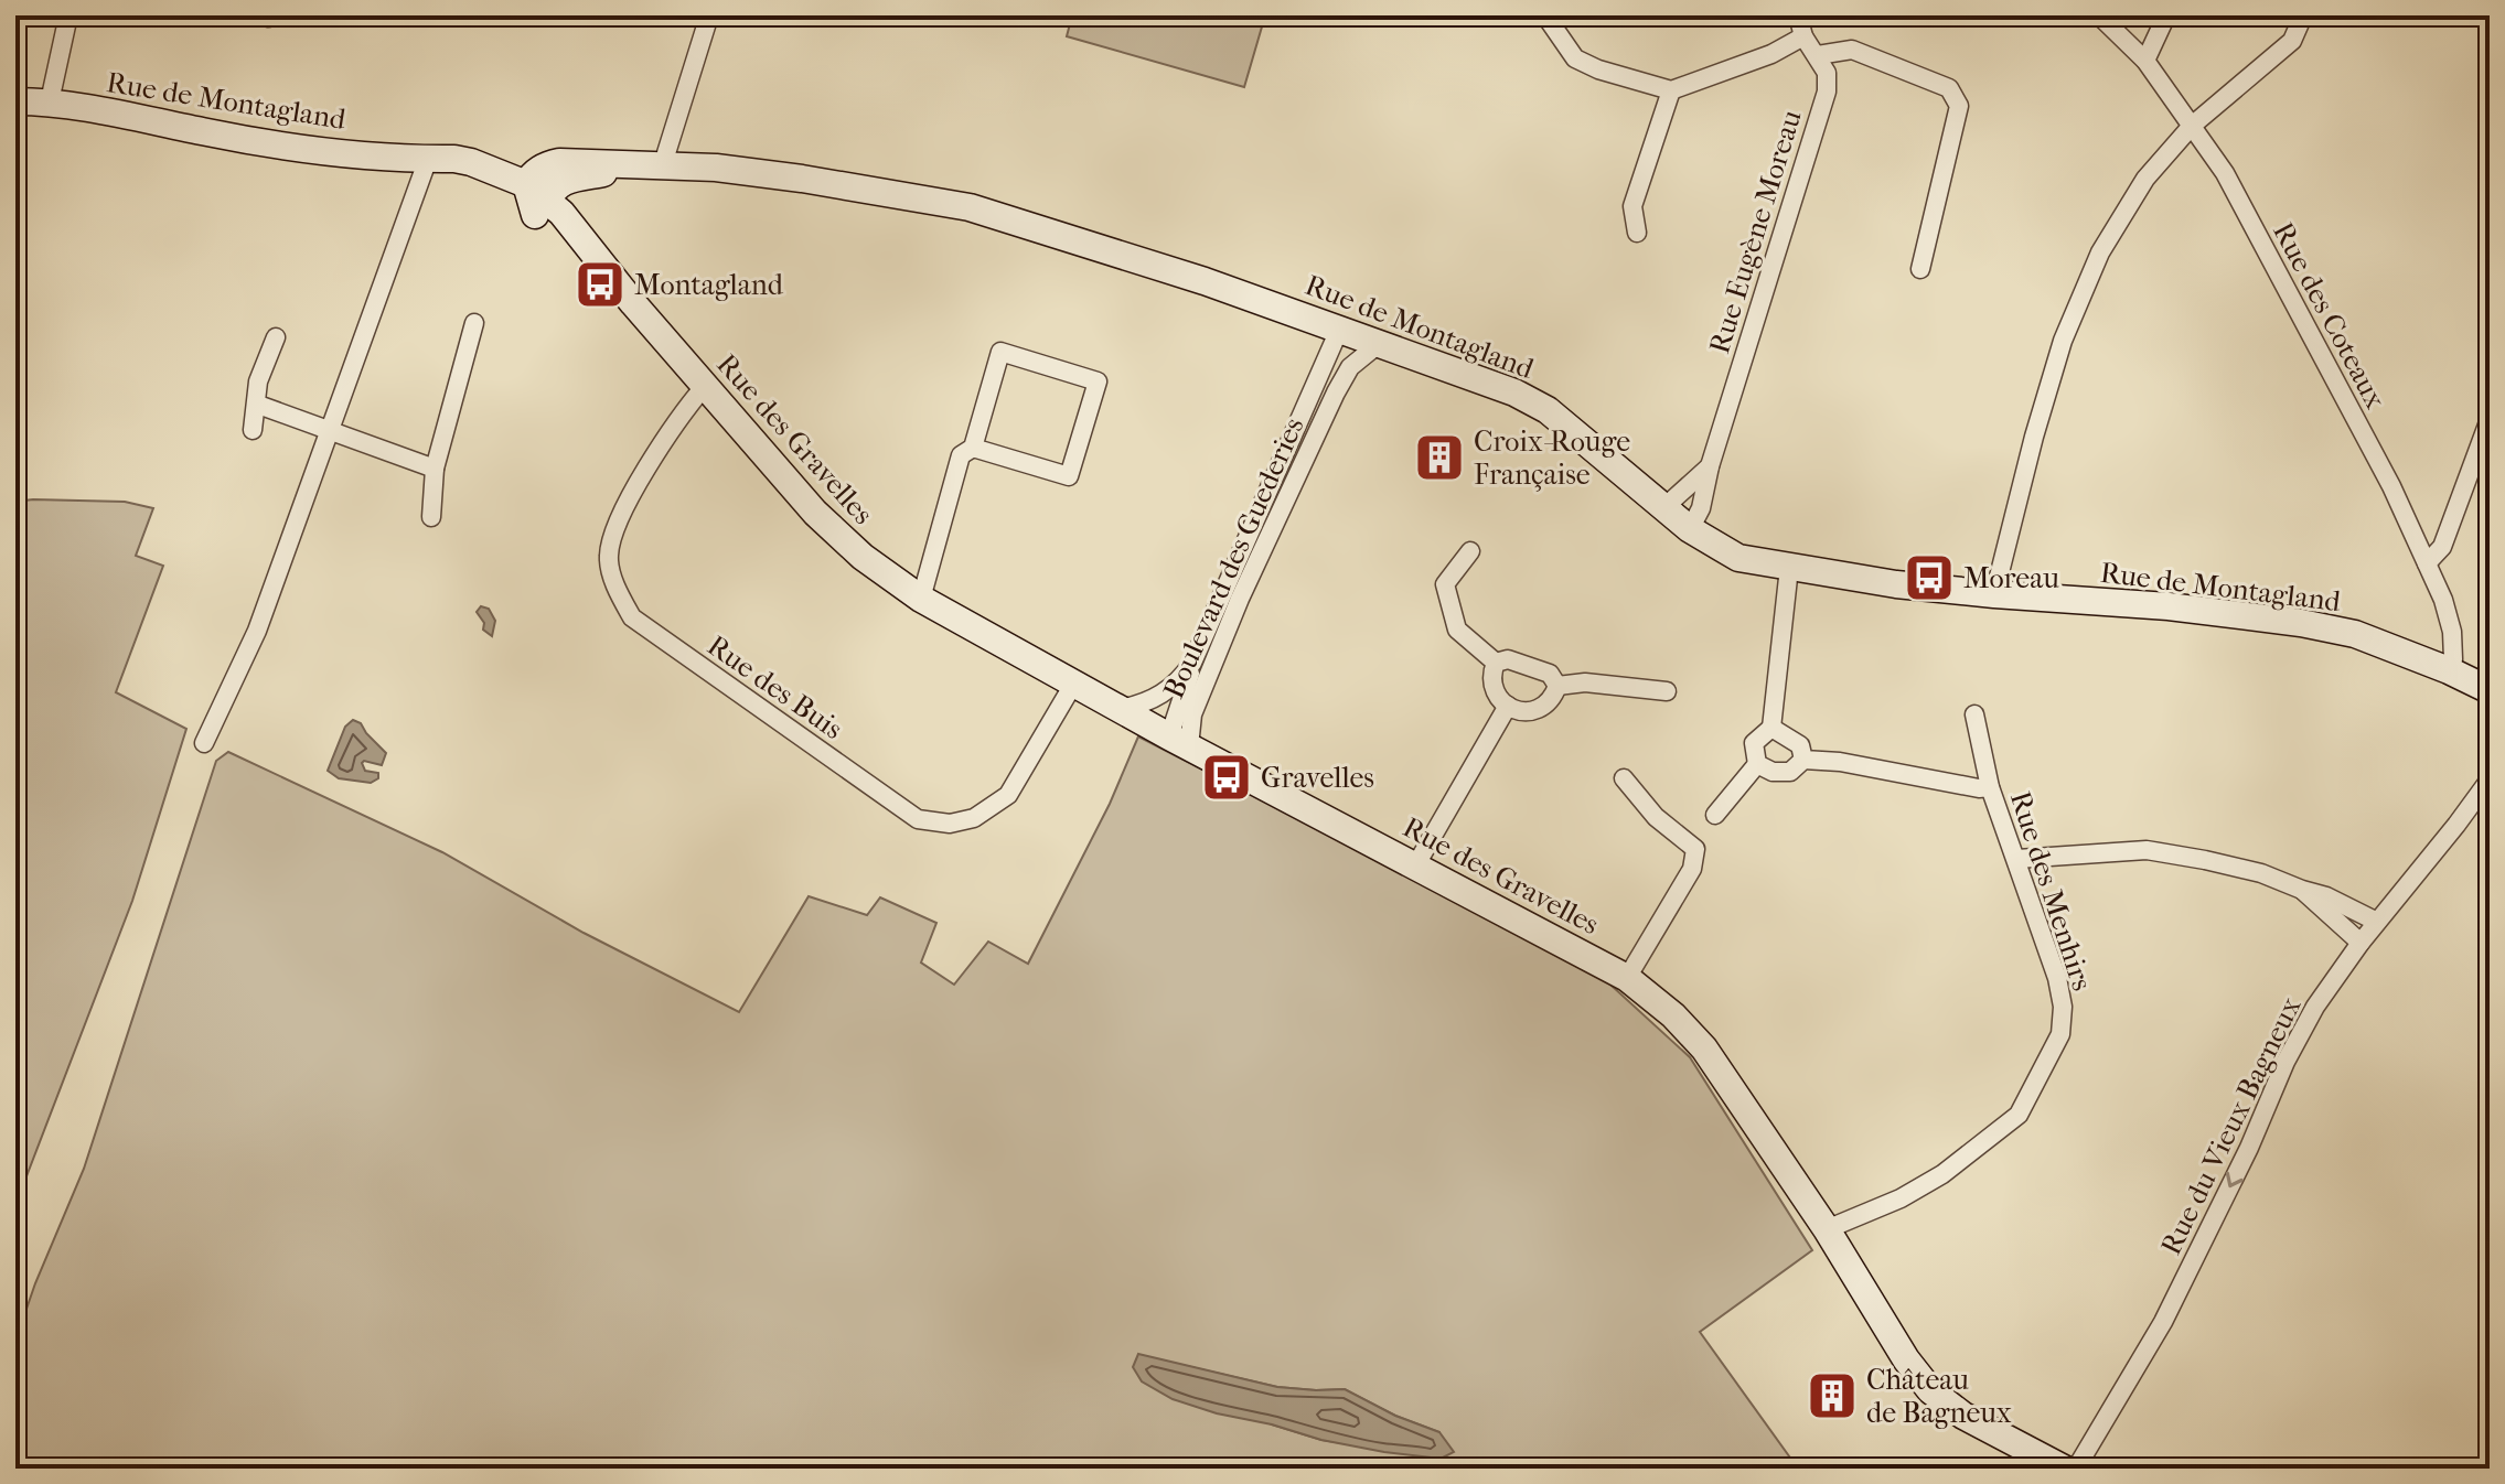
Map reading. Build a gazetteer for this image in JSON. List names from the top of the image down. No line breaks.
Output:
{"streets":{"street":["Rue de Montagland","Rue Eugène Moreau","Rue des Coteaux","Rue des Gravelles","Boulevard des Guederies","Rue des Buis","Rue des Menhirs","Rue du Vieux Bagneux"]},"crossings":[["Rue de Montagland","Rue Eugène Moreau"],["Rue de Montagland","Rue des Coteaux"],["Rue de Montagland","Rue des Gravelles"],["Rue de Montagland","Boulevard des Guederies"],["Rue des Gravelles","Boulevard des Guederies"],["Rue des Gravelles","Rue des Buis"],["Rue des Gravelles","Rue des Menhirs"]],"one_way":["Rue du Vieux Bagneux"],"places":{"bus stop":["Montagland","Moreau","Gravelles"],"building":["Croix-Rouge Française","Château de Bagneux"]}}
